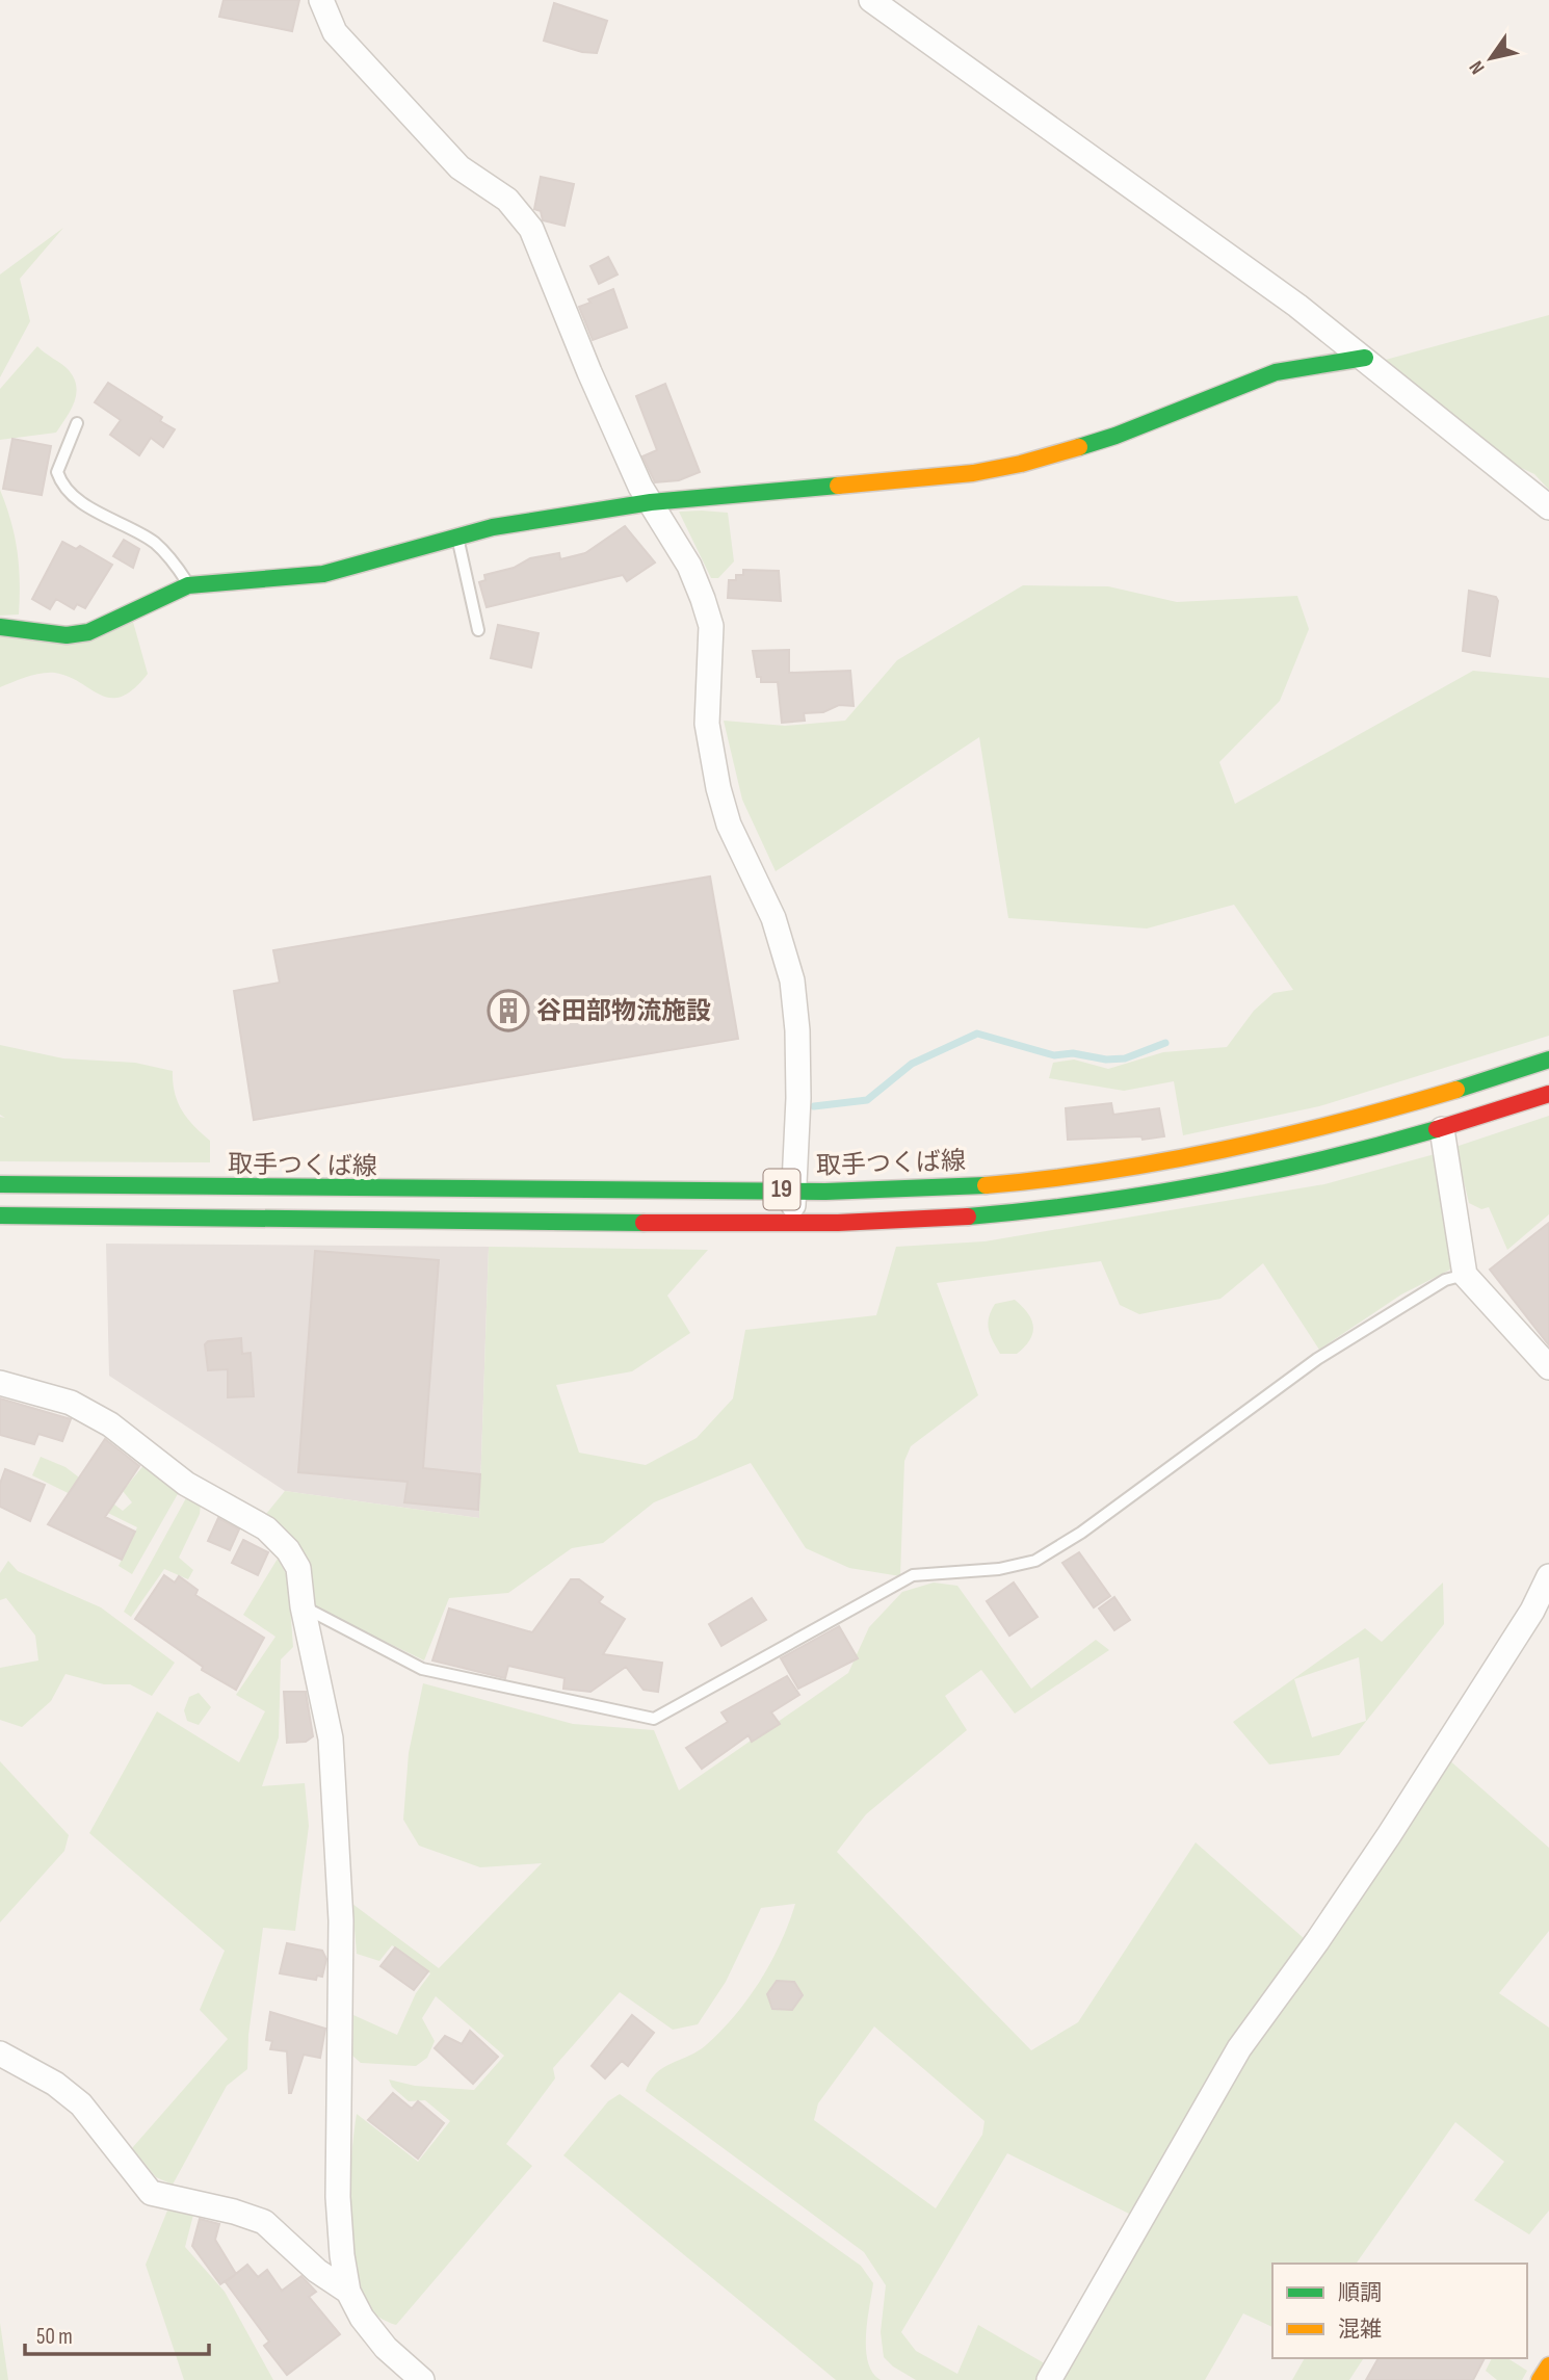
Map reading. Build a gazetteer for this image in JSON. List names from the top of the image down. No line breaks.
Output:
{"streets":{"main road":["取手つくば線","19"]},"places":{"building":["谷田部物流施設"]},"legend":["順調","混雑"],"scale_bar":"50 m","north":"bottom left"}
